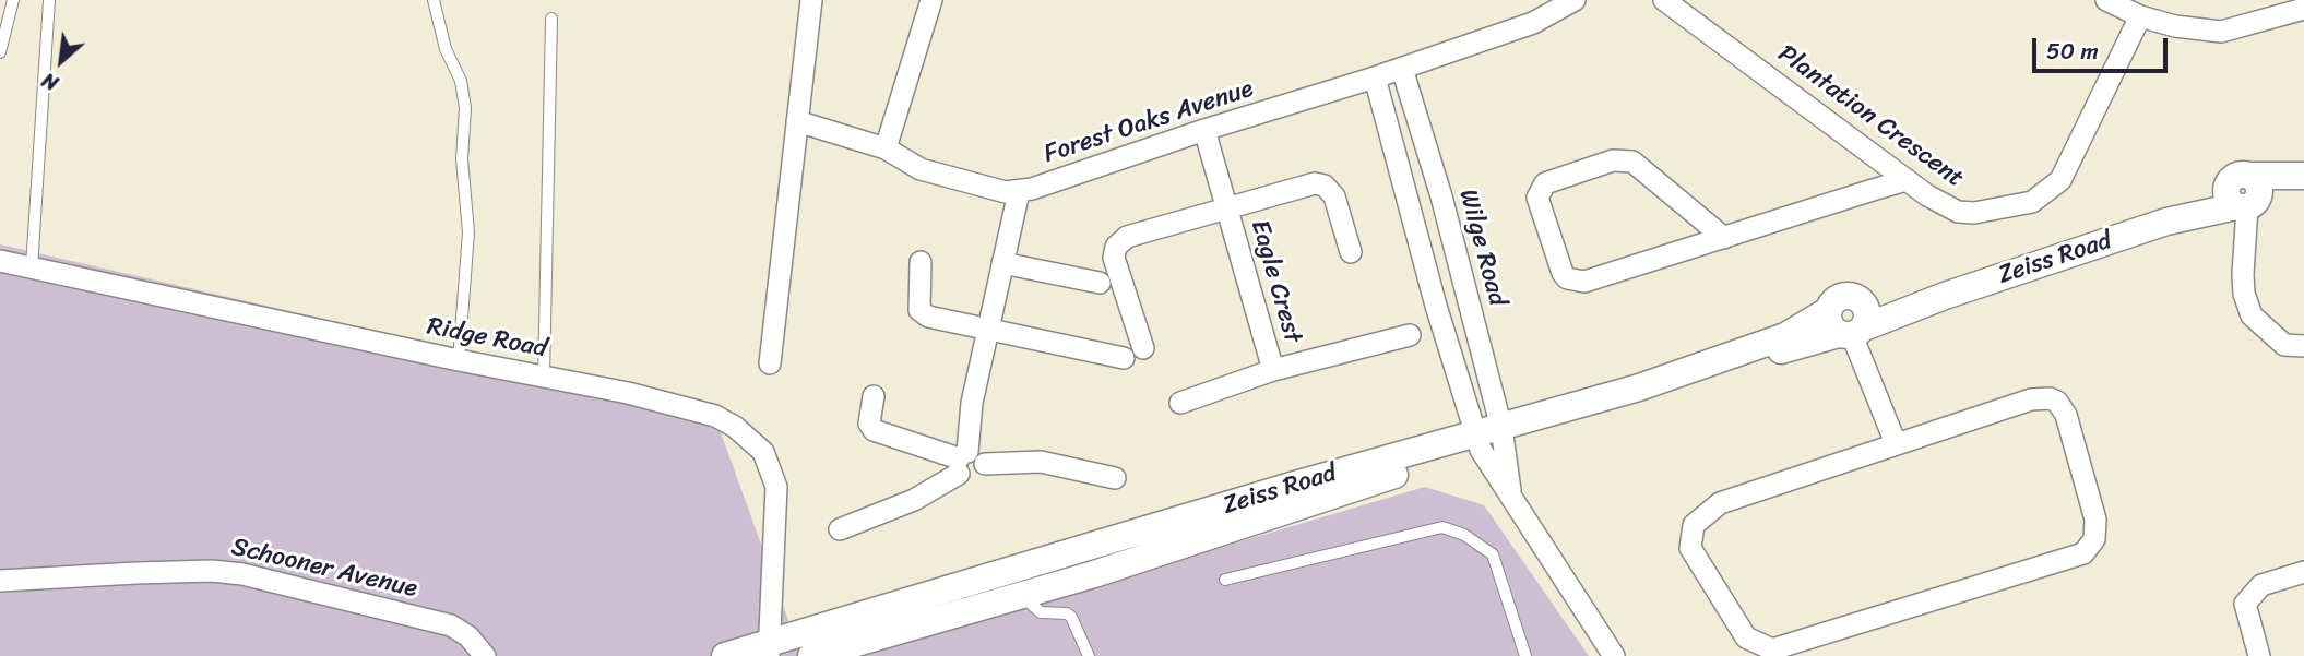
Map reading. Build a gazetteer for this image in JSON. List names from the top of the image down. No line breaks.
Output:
{"streets":{"street":["Plantation Crescent","Forest Oaks Avenue","Wilge Road","Zeiss Road","Eagle Crest","Ridge Road","Schooner Avenue"]},"crossings":[["Forest Oaks Avenue","Wilge Road"],["Forest Oaks Avenue","Eagle Crest"],["Wilge Road","Zeiss Road"],["Zeiss Road","Ridge Road"]],"scale_bar":"50 m","north":"bottom left"}
